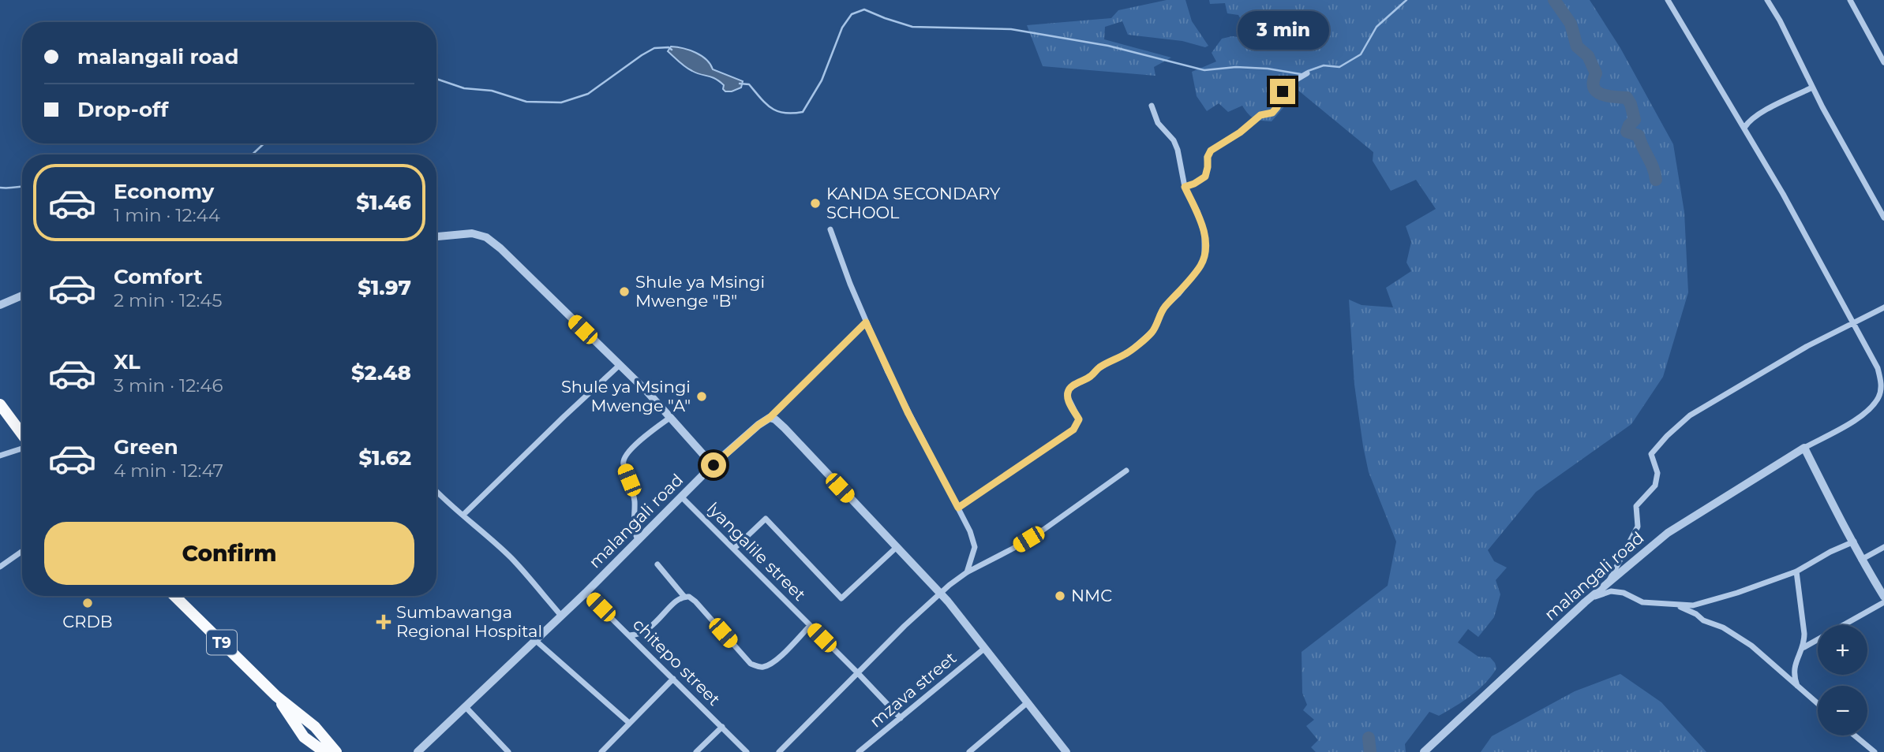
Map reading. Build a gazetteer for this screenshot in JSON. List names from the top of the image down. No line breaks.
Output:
{"streets":{"highway":["T9"],"street":["malangali road","lyangalile street","chitepo street","mzava street"]},"crossings":[["malangali road","lyangalile street"],["malangali road","chitepo street"],["lyangalile street","mzava street"]],"places":{"other":["KANDA SECONDARY SCHOOL","Shule ya Msingi Mwenge \"B\"","Shule ya Msingi Mwenge \"A\"","NMC","CRDB"],"health":["Sumbawanga Regional Hospital"]},"page":{"bubble":"3 min","banner":["malangali road","Drop-off"],"list":[{"name":"Economy","note":"1 min · 12:44","value":"$1.46"},{"name":"Comfort","note":"2 min · 12:45","value":"$1.97"},{"name":"XL","note":"3 min · 12:46","value":"$2.48"},{"name":"Green","note":"4 min · 12:47","value":"$1.62"}],"buttons":"Confirm","map_buttons":["+","−"]}}
